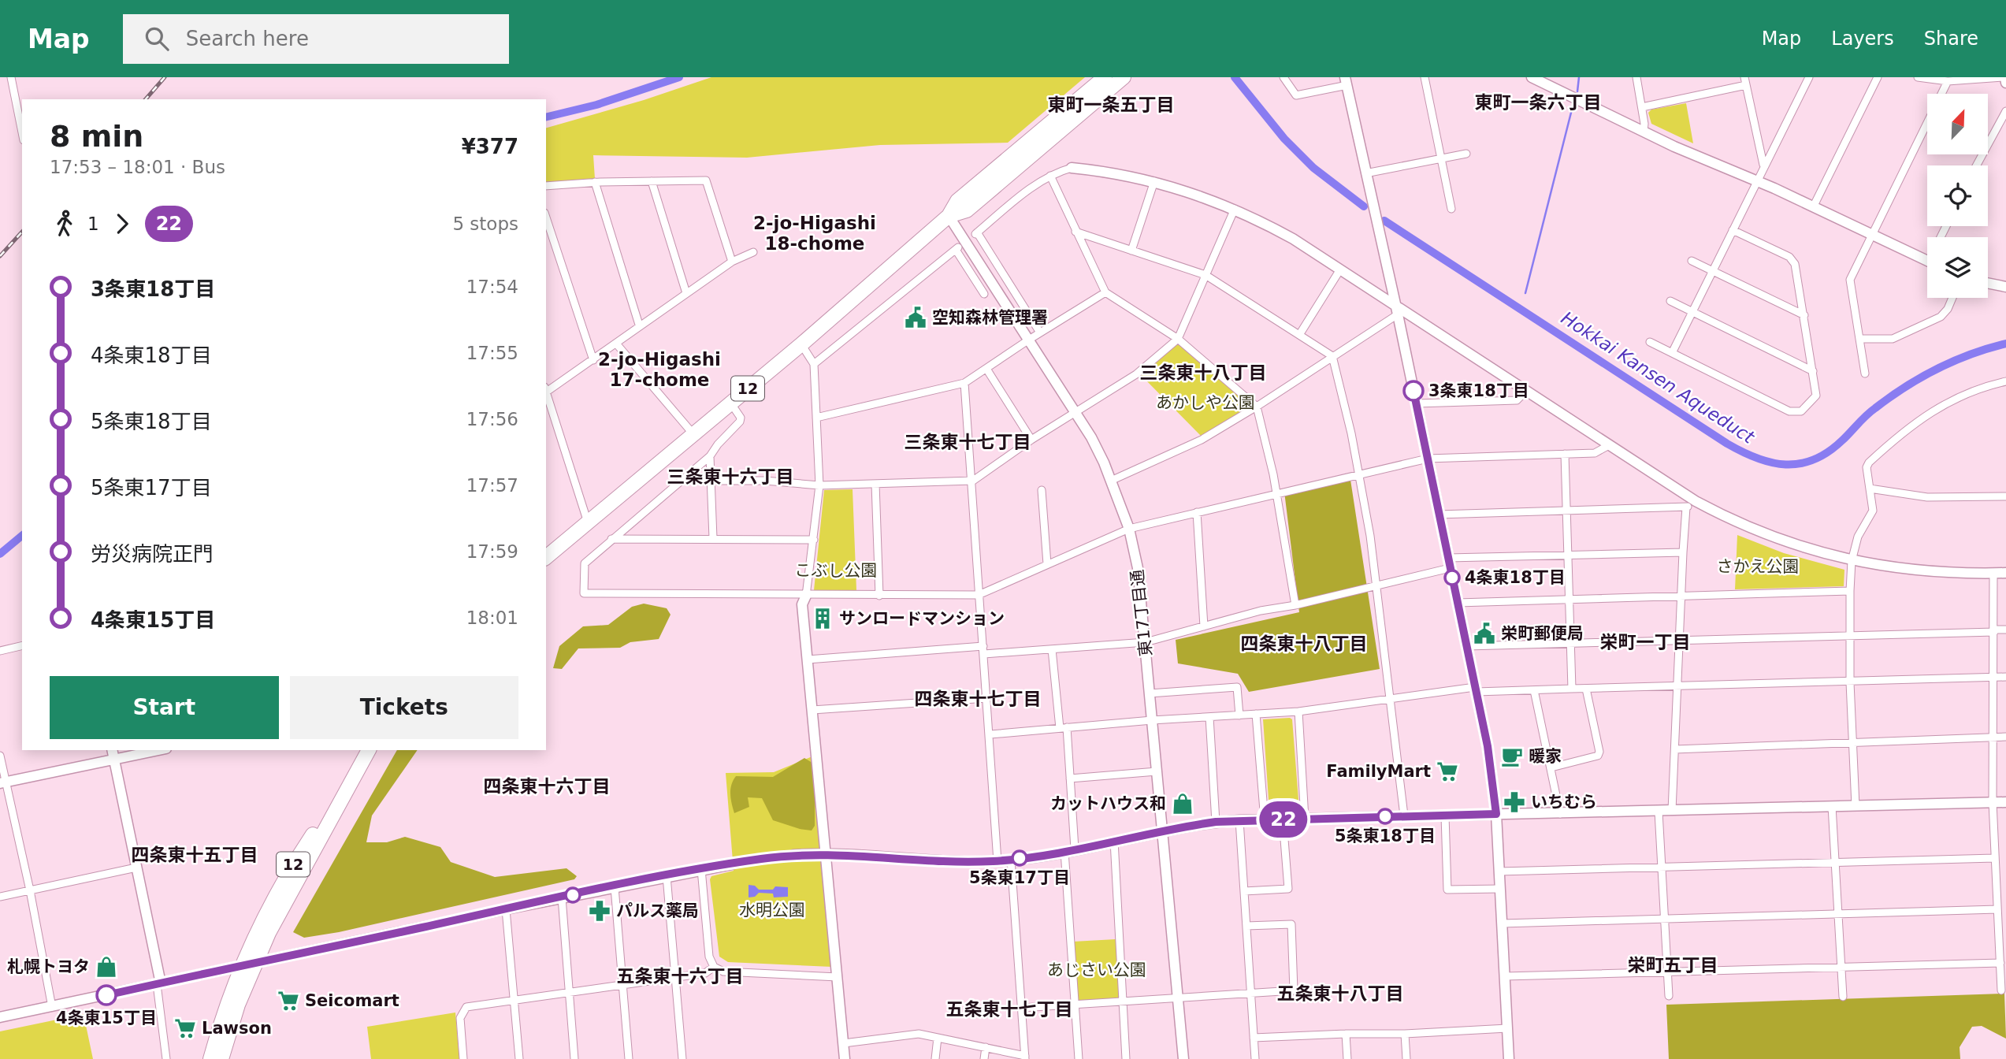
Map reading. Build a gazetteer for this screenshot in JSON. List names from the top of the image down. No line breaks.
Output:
{"streets":{"highway":["12"],"street":["東17丁目通"]},"crossings":[["12","東17丁目通"]],"districts":["東町一条六丁目","東町一条五丁目","2-jo-Higashi 18-chome","2-jo-Higashi 17-chome","三条東十八丁目","三条東十七丁目","三条東十六丁目","栄町一丁目","四条東十八丁目","四条東十七丁目","四条東十六丁目","四条東十五丁目","栄町五丁目","五条東十六丁目","五条東十八丁目","五条東十七丁目"],"water":["Hokkai Kansen Aqueduct"],"parks":["あかしや公園","さかえ公園","こぶし公園","水明公園","あじさい公園"],"places":{"public building":["空知森林管理署","栄町郵便局"],"other":["3条東18丁目","4条東18丁目","5条東18丁目","5条東17丁目","4条東15丁目"],"building":["サンロードマンション"],"cafe":["暖家"],"supermarket":["FamilyMart","Seicomart","Lawson"],"pharmacy":["いちむら","パルス薬局"],"shop":["カットハウス和","札幌トヨタ"]},"lines":["bus line 22"],"north":"top right","page":{"header":"Map","search":"Search here","nav":["Map","Layers","Share"],"on_map":"22","heading":["8 min","17:53 – 18:01 · Bus","¥377"],"legs":["1","22","5 stops"],"list":[{"name":"3条東18丁目","value":"17:54"},{"name":"4条東18丁目","value":"17:55"},{"name":"5条東18丁目","value":"17:56"},{"name":"5条東17丁目","value":"17:57"},{"name":"労災病院正門","value":"17:59"},{"name":"4条東15丁目","value":"18:01"}],"buttons":["Start","Tickets"]}}
